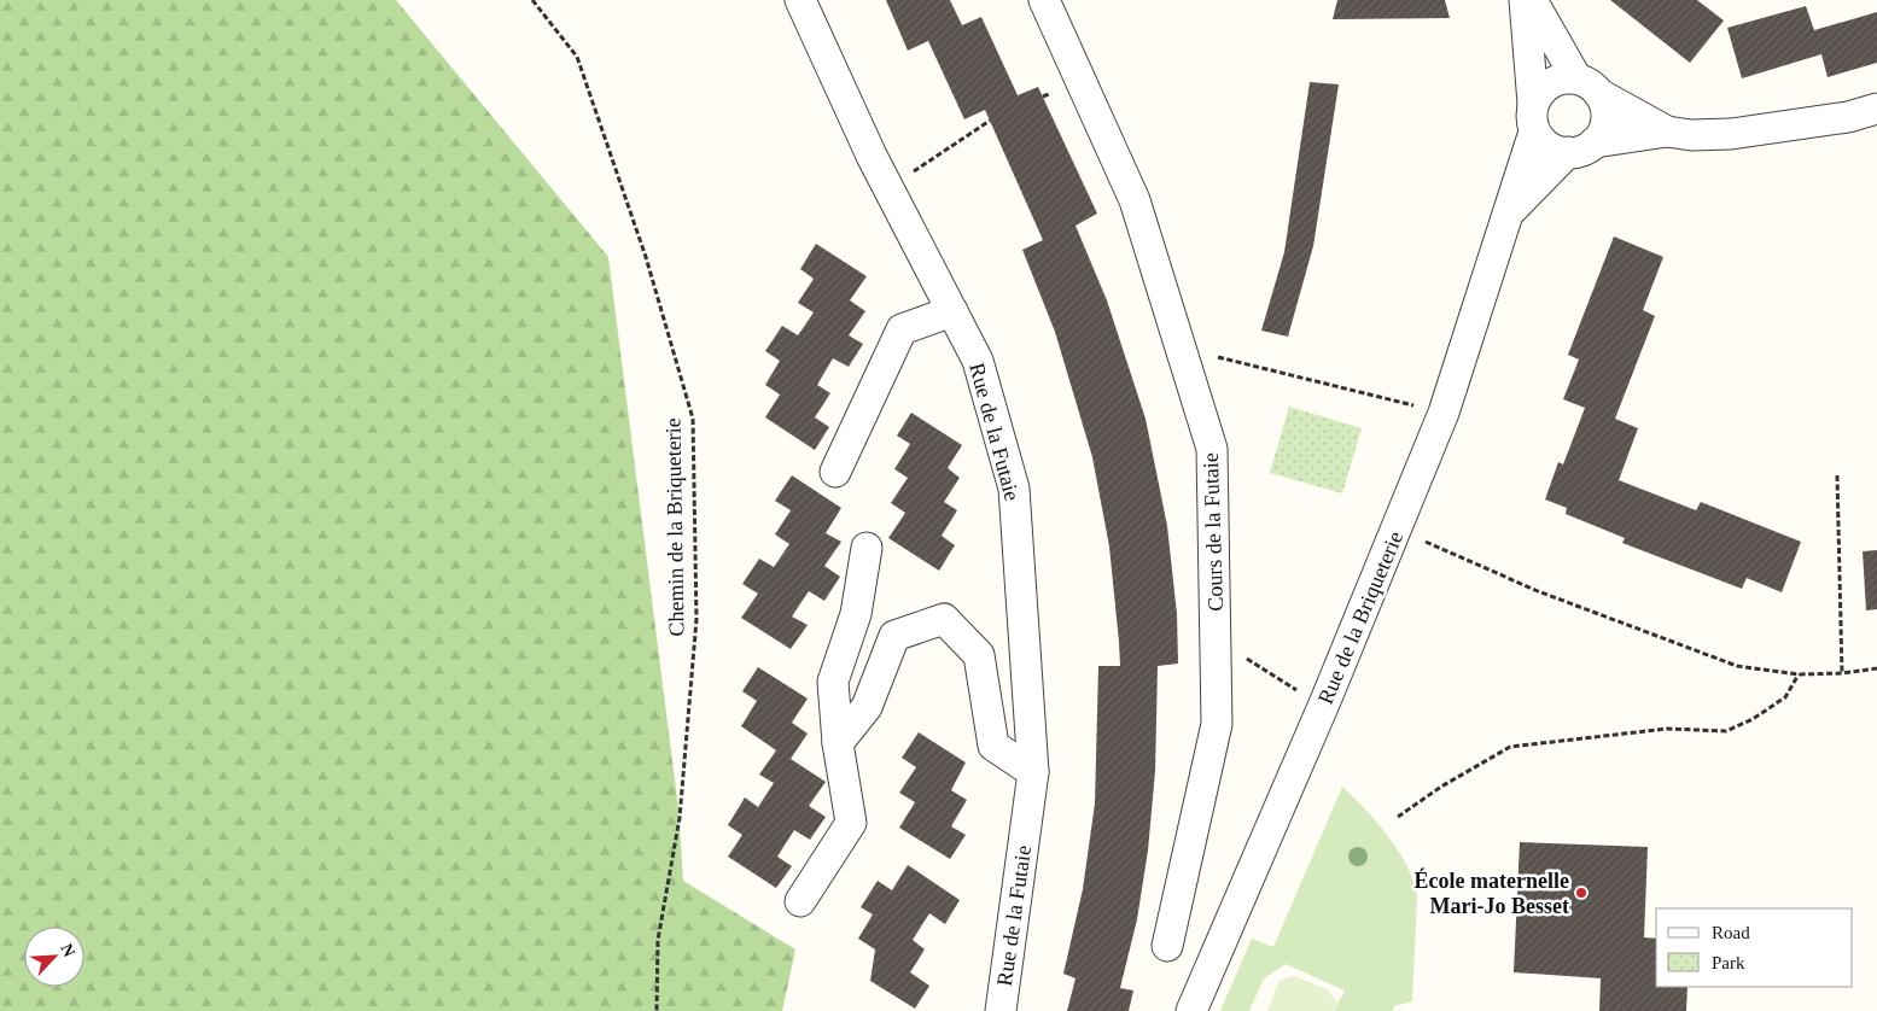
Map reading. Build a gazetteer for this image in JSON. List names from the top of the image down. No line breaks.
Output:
{"streets":{"street":["Rue de la Futaie","Cours de la Futaie","Rue de la Briqueterie"],"path":["Chemin de la Briqueterie"]},"places":["École maternelle Mari-Jo Besset"],"legend":["Road","Park"],"north":"top right"}
